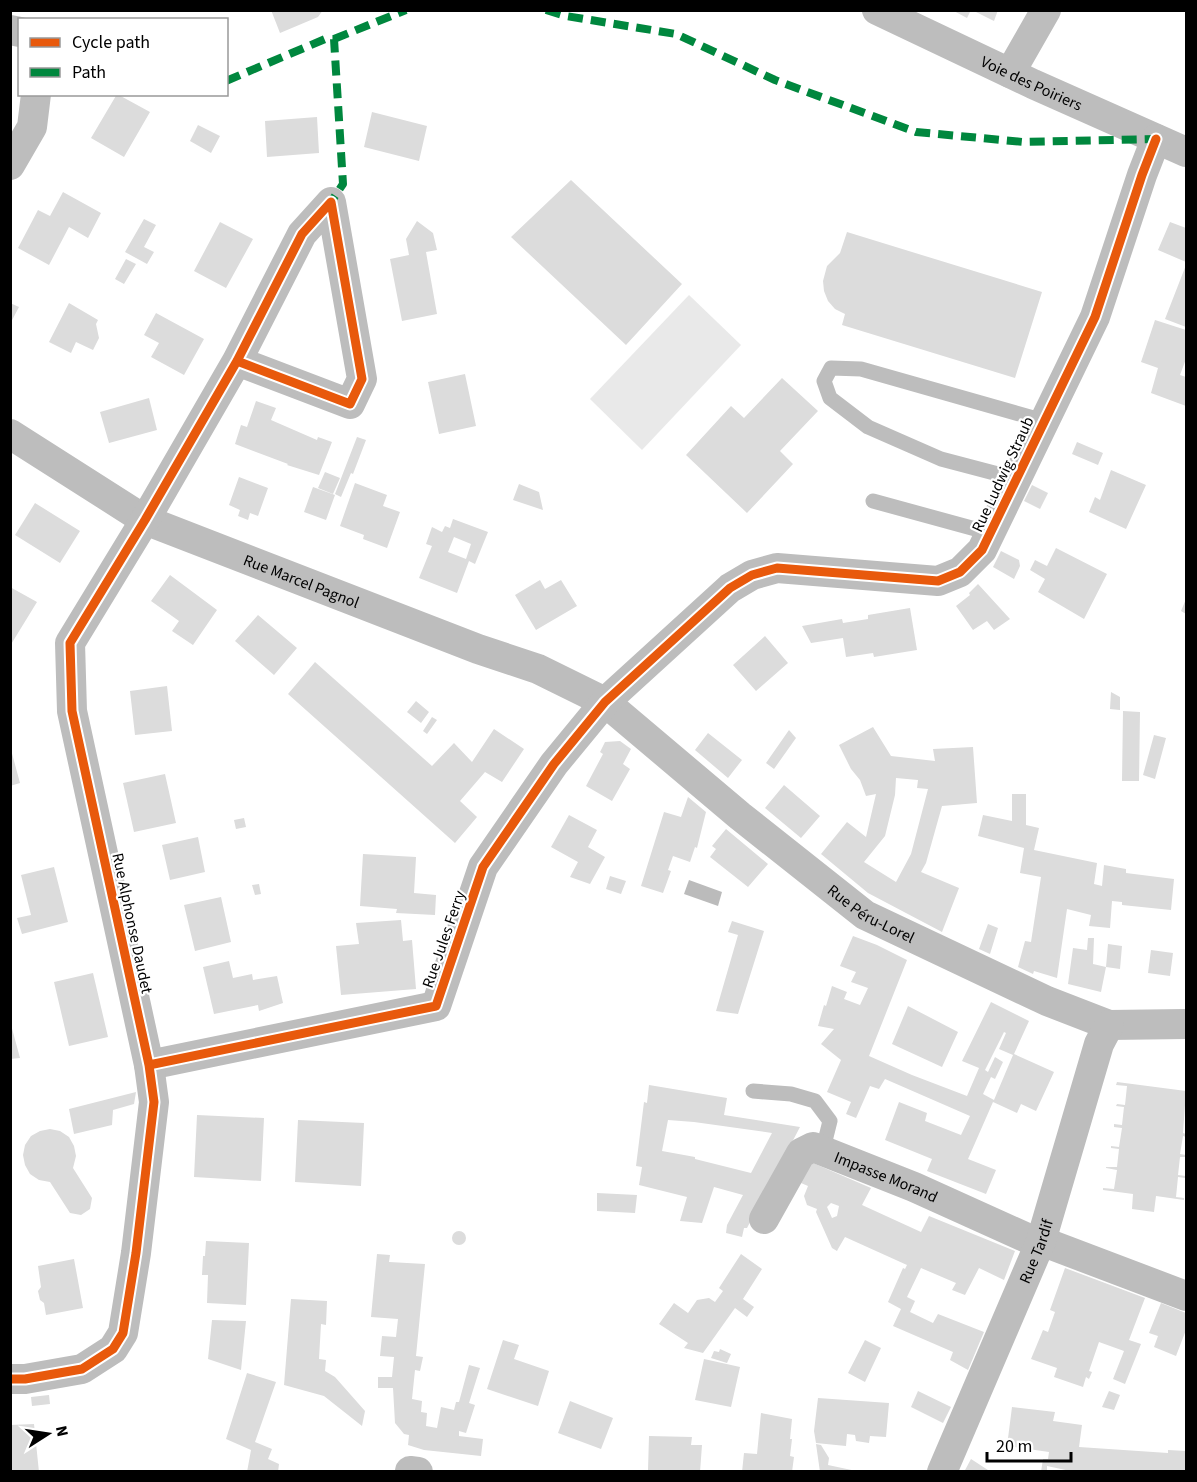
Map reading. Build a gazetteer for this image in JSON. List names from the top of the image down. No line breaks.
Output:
{"streets":{"street":["Voie des Poiriers","Rue Ludwig Straub","Rue Marcel Pagnol","Rue Péru-Lorel","Rue Alphonse Daudet","Rue Jules Ferry","Impasse Morand","Rue Tardif"]},"crossings":[["Voie des Poiriers","Rue Ludwig Straub"],["Rue Ludwig Straub","Rue Marcel Pagnol"],["Rue Ludwig Straub","Rue Péru-Lorel"],["Rue Ludwig Straub","Rue Jules Ferry"],["Rue Marcel Pagnol","Rue Péru-Lorel"],["Rue Marcel Pagnol","Rue Alphonse Daudet"],["Rue Marcel Pagnol","Rue Jules Ferry"],["Rue Péru-Lorel","Rue Jules Ferry"],["Rue Péru-Lorel","Rue Tardif"],["Rue Alphonse Daudet","Rue Jules Ferry"],["Impasse Morand","Rue Tardif"]],"legend":["Cycle path","Path"],"scale_bar":"20 m","north":"right"}
